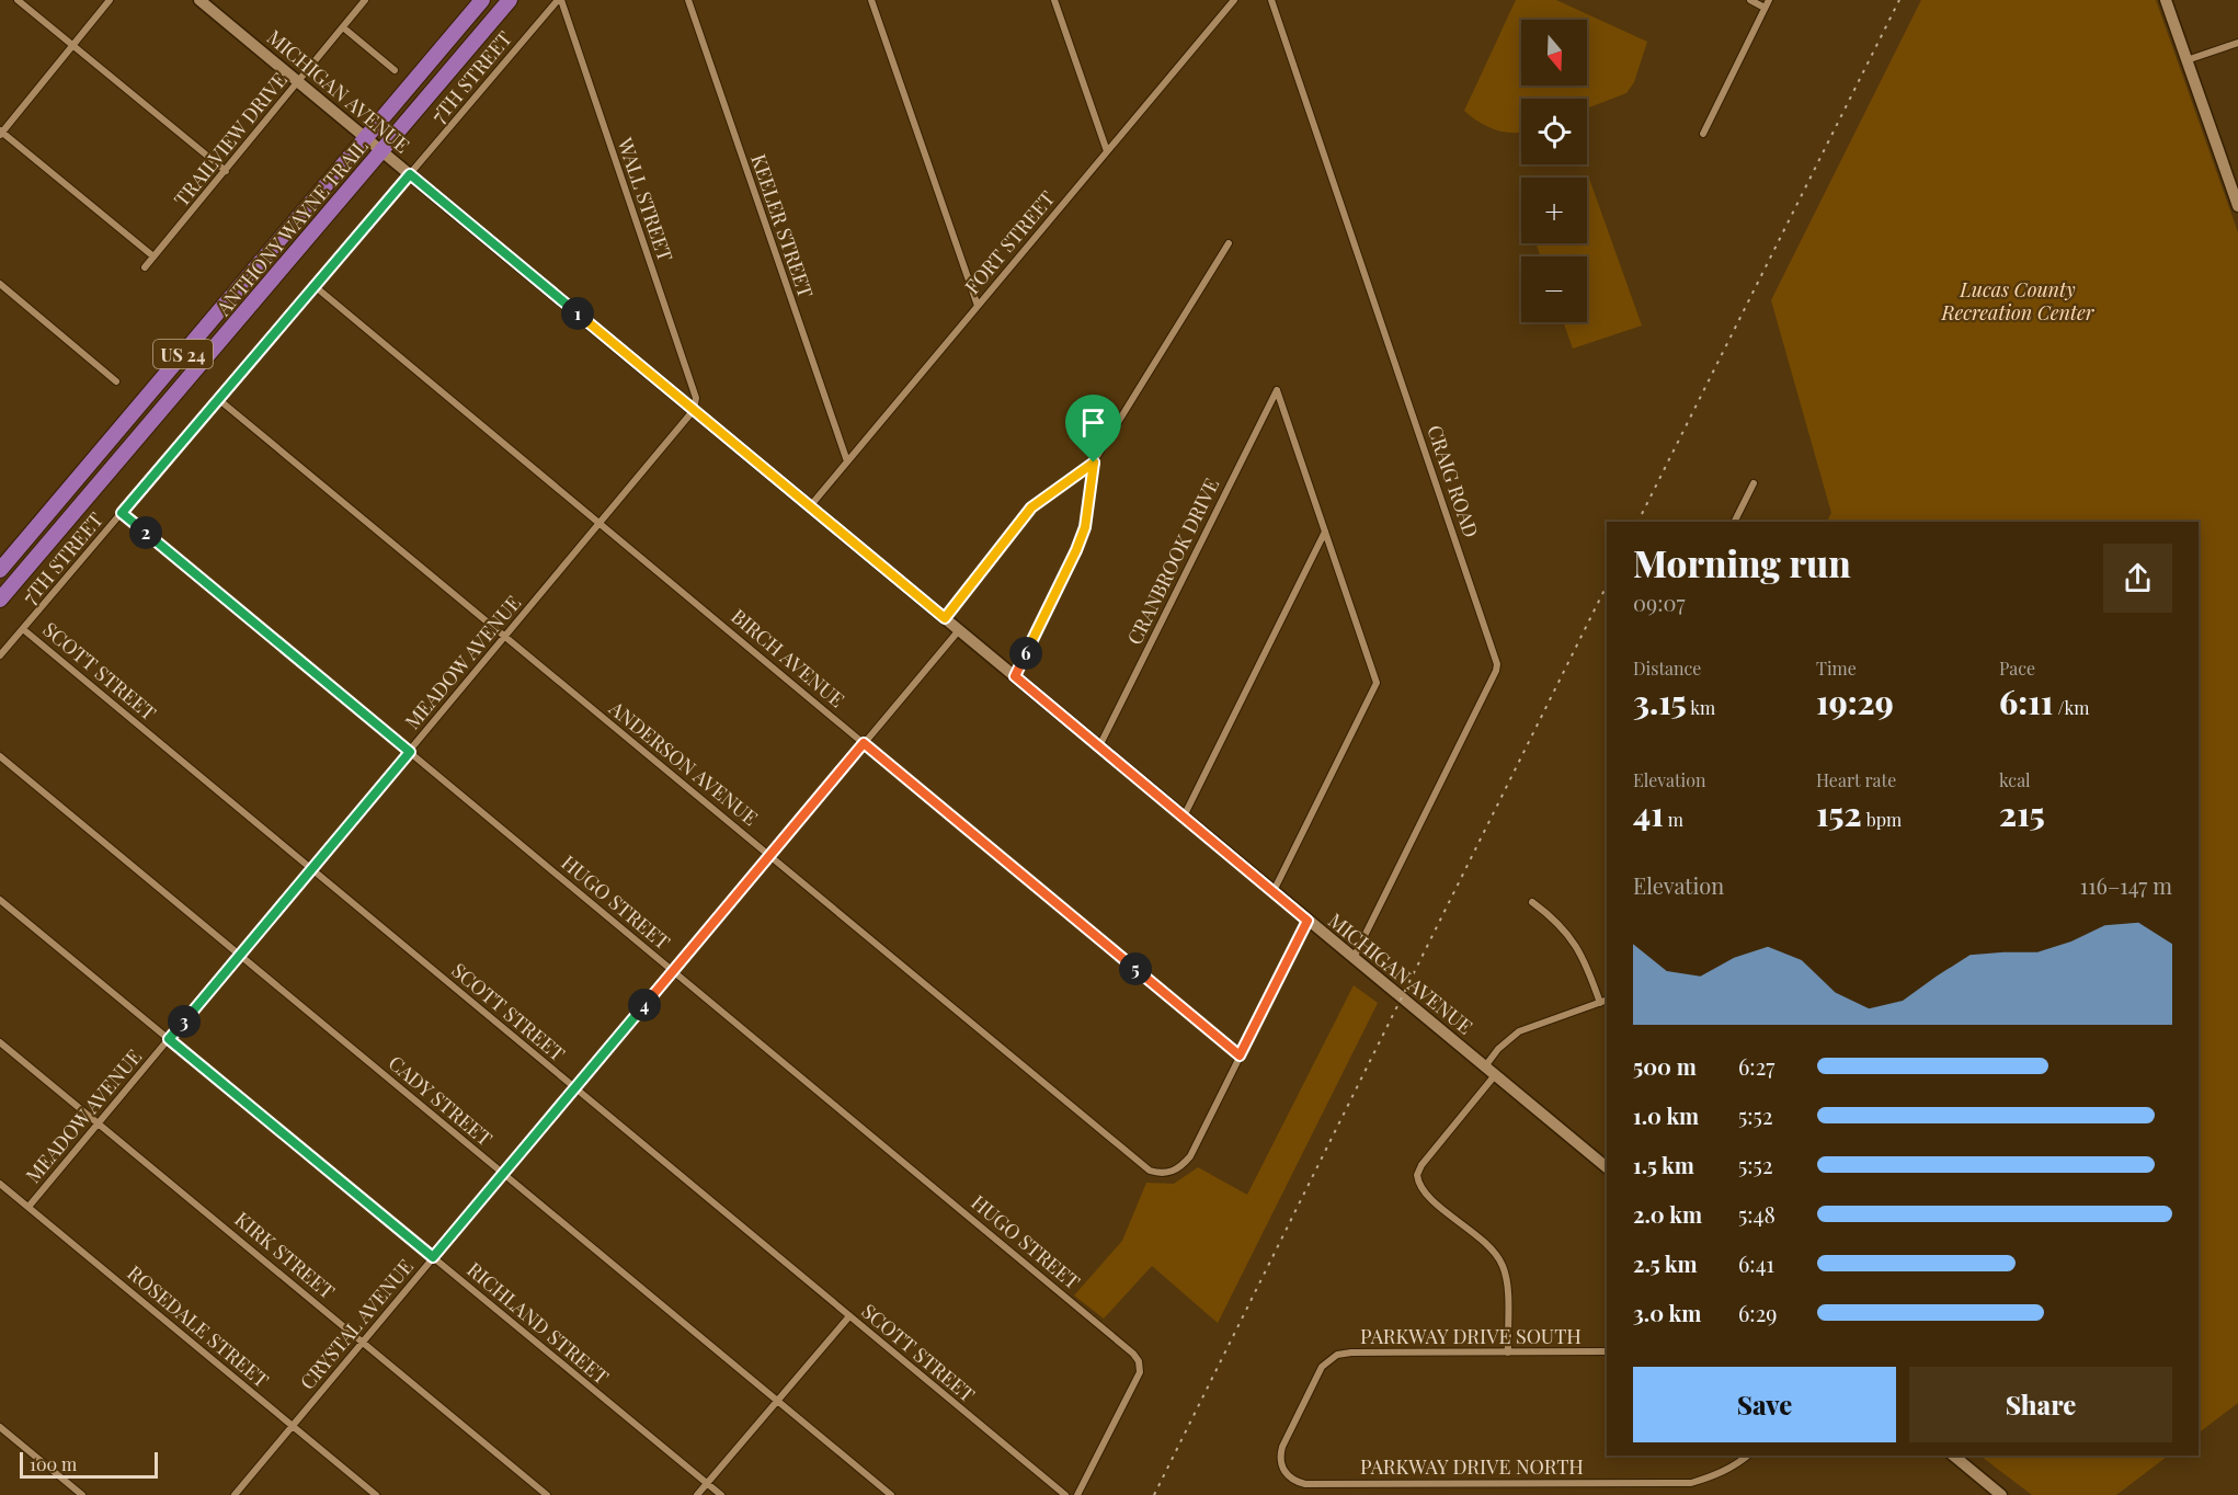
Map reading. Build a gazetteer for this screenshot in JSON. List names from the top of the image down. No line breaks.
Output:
{"streets":{"highway":["ANTHONY WAYNE TRAIL","US 24"],"street":["7TH STREET","MICHIGAN AVENUE","TRAILVIEW DRIVE","WALL STREET","KEELER STREET","FORT STREET","CRAIG ROAD","CRANBROOK DRIVE","BIRCH AVENUE","MEADOW AVENUE","SCOTT STREET","ANDERSON AVENUE","HUGO STREET","CADY STREET","KIRK STREET","RICHLAND STREET","CRYSTAL AVENUE","ROSEDALE STREET","PARKWAY DRIVE SOUTH","PARKWAY DRIVE NORTH"]},"crossings":[["7TH STREET","MICHIGAN AVENUE"],["7TH STREET","WALL STREET"],["7TH STREET","BIRCH AVENUE"],["7TH STREET","SCOTT STREET"],["7TH STREET","ANDERSON AVENUE"],["7TH STREET","HUGO STREET"],["MICHIGAN AVENUE","TRAILVIEW DRIVE"],["MICHIGAN AVENUE","WALL STREET"],["MICHIGAN AVENUE","ANTHONY WAYNE TRAIL"],["MICHIGAN AVENUE","FORT STREET"],["MICHIGAN AVENUE","CRAIG ROAD"],["MICHIGAN AVENUE","CRANBROOK DRIVE"],["MICHIGAN AVENUE","MEADOW AVENUE"],["MICHIGAN AVENUE","CRYSTAL AVENUE"],["WALL STREET","MEADOW AVENUE"],["KEELER STREET","FORT STREET"],["BIRCH AVENUE","MEADOW AVENUE"],["BIRCH AVENUE","ANDERSON AVENUE"],["BIRCH AVENUE","CRYSTAL AVENUE"],["MEADOW AVENUE","SCOTT STREET"],["MEADOW AVENUE","ANDERSON AVENUE"],["MEADOW AVENUE","HUGO STREET"],["MEADOW AVENUE","CADY STREET"],["MEADOW AVENUE","KIRK STREET"],["MEADOW AVENUE","RICHLAND STREET"],["MEADOW AVENUE","ROSEDALE STREET"],["SCOTT STREET","CRYSTAL AVENUE"],["ANDERSON AVENUE","CRYSTAL AVENUE"],["HUGO STREET","CRYSTAL AVENUE"],["CADY STREET","CRYSTAL AVENUE"],["KIRK STREET","CRYSTAL AVENUE"],["RICHLAND STREET","CRYSTAL AVENUE"],["CRYSTAL AVENUE","ROSEDALE STREET"],["PARKWAY DRIVE SOUTH","PARKWAY DRIVE NORTH"]],"parks":["Lucas County Recreation Center"],"scale_bar":"100 m","north":"bottom","page":{"map_buttons":["+","−"],"pins":["1","2","6","5","4","3"],"heading":["Morning run","09:07"],"stats":[["Distance","3.15 km"],["Time","19:29"],["Pace","6:11 /km"],["Elevation","41 m"],["Heart rate","152 bpm"],["kcal","215"]],"chart":["Elevation","116–147 m"],"list":[{"name":"500 m","note":"6:27"},{"name":"1.0 km","note":"5:52"},{"name":"1.5 km","note":"5:52"},{"name":"2.0 km","note":"5:48"},{"name":"2.5 km","note":"6:41"},{"name":"3.0 km","note":"6:29"}],"buttons":["Save","Share"],"scale":"100 m"}}
